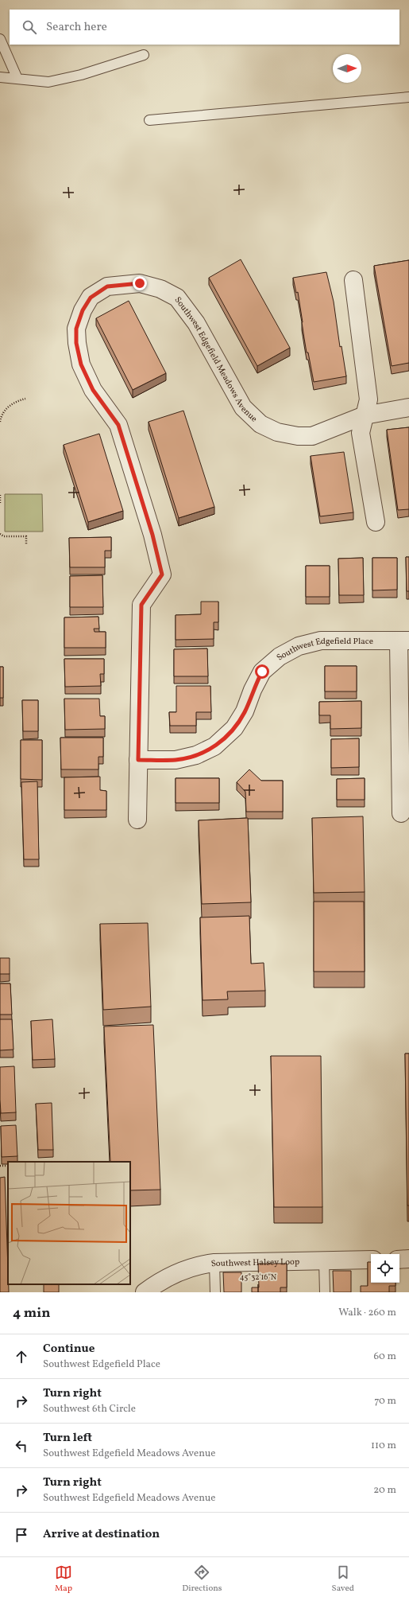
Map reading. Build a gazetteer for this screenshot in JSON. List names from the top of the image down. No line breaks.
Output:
{"streets":{"street":["Southwest Edgefield Meadows Avenue","Southwest Edgefield Place","Southwest Halsey Loop"]},"crossings":[["Southwest Edgefield Meadows Avenue","Southwest Edgefield Place"]],"north":"right","page":{"search":"Search here","heading":["4 min","Walk · 260 m"],"list":[["Continue","Southwest Edgefield Place","60 m"],["Turn right","Southwest 6th Circle","70 m"],["Turn left","Southwest Edgefield Meadows Avenue","110 m"],["Turn right","Southwest Edgefield Meadows Avenue","20 m"],"Arrive at destination"],"nav":["Map","Directions","Saved"]},"coordinates":["45°32'16\"N"]}
